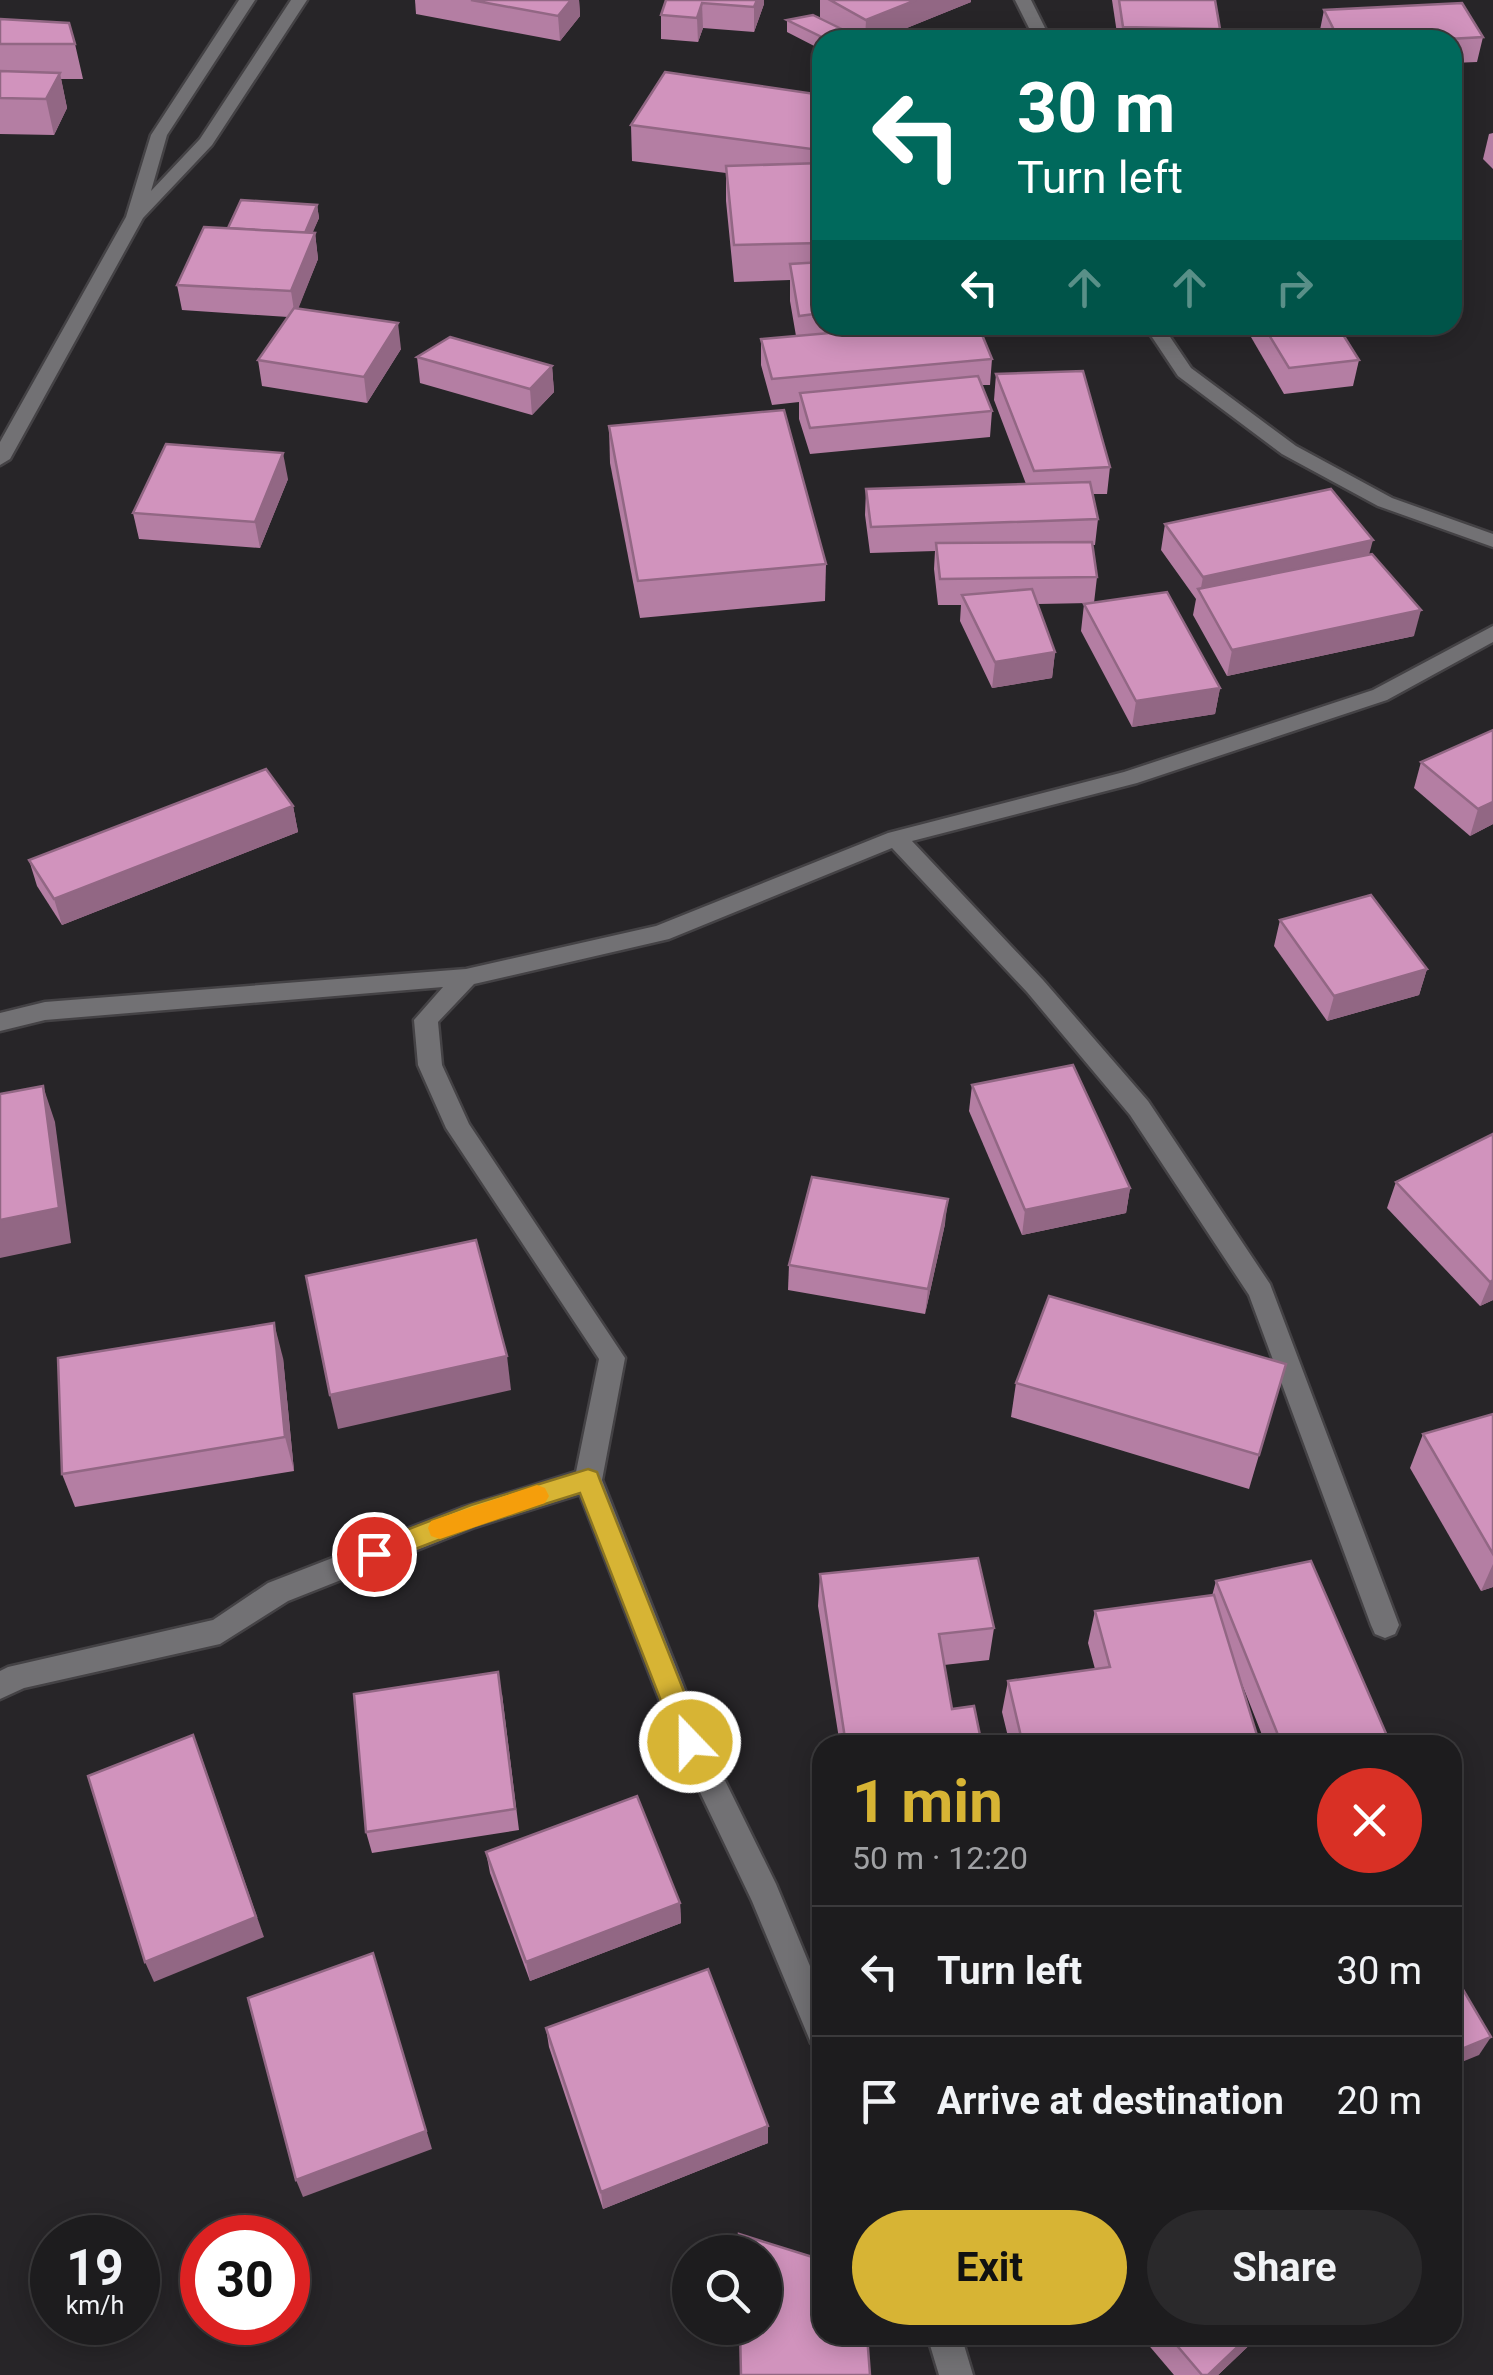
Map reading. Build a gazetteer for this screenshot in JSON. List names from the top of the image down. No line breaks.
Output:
{"page":{"turn":["30 m","Turn left"],"heading":["1 min","50 m · 12:20"],"list":[{"name":"Turn left","value":"30 m"},{"name":"Arrive at destination","value":"20 m"}],"buttons":["Exit","Share"],"speed":"19 km/h","limit":"30"}}
